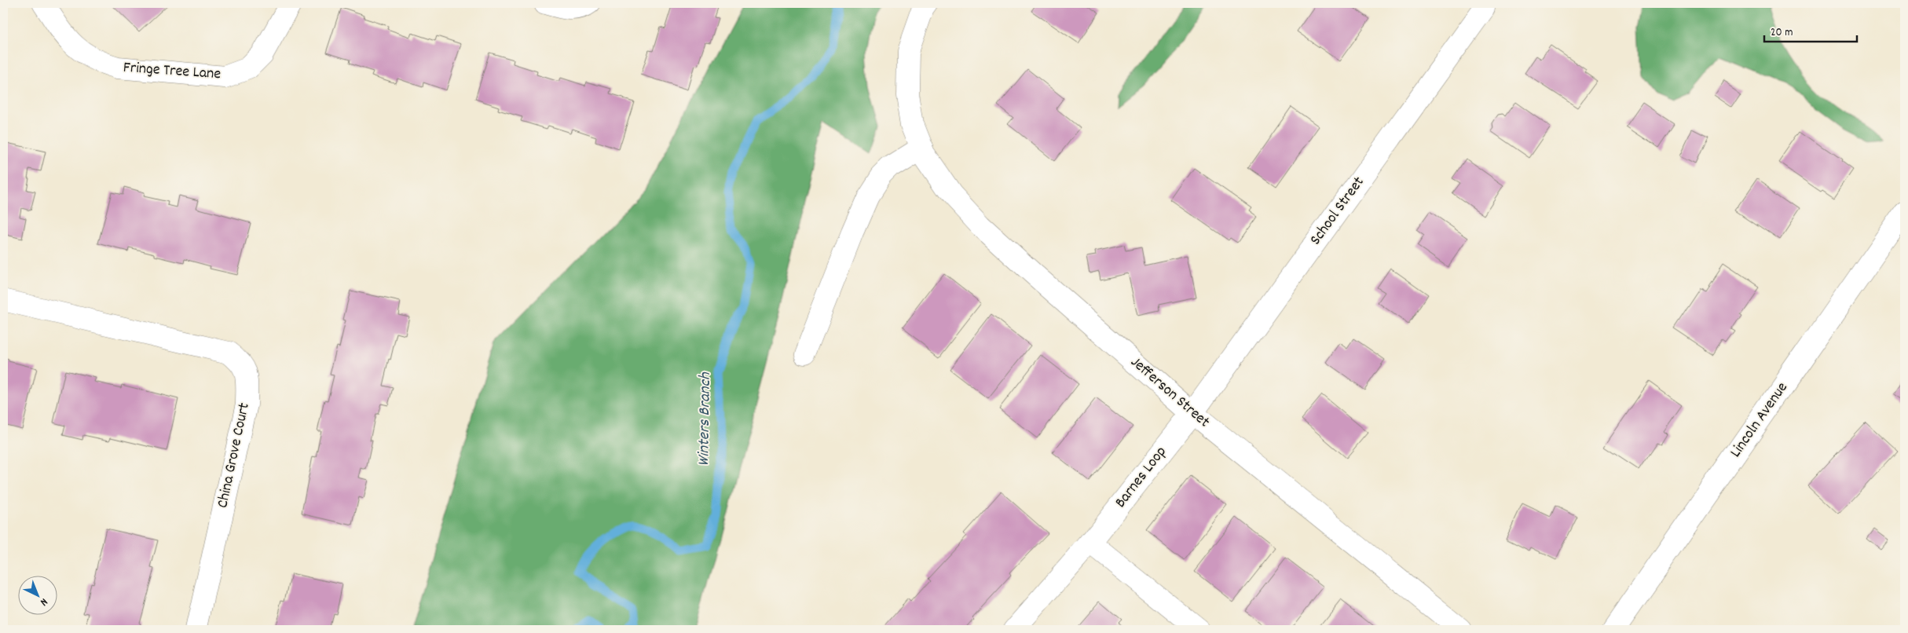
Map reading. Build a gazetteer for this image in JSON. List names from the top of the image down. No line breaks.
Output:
{"streets":{"street":["Fringe Tree Lane","School Street","Jefferson Street","Lincoln Avenue","China Grove Court","Barnes Loop"]},"crossings":[["School Street","Jefferson Street"],["School Street","Barnes Loop"],["Jefferson Street","Barnes Loop"]],"water":["Winters Branch"],"scale_bar":"20 m","north":"bottom right"}
